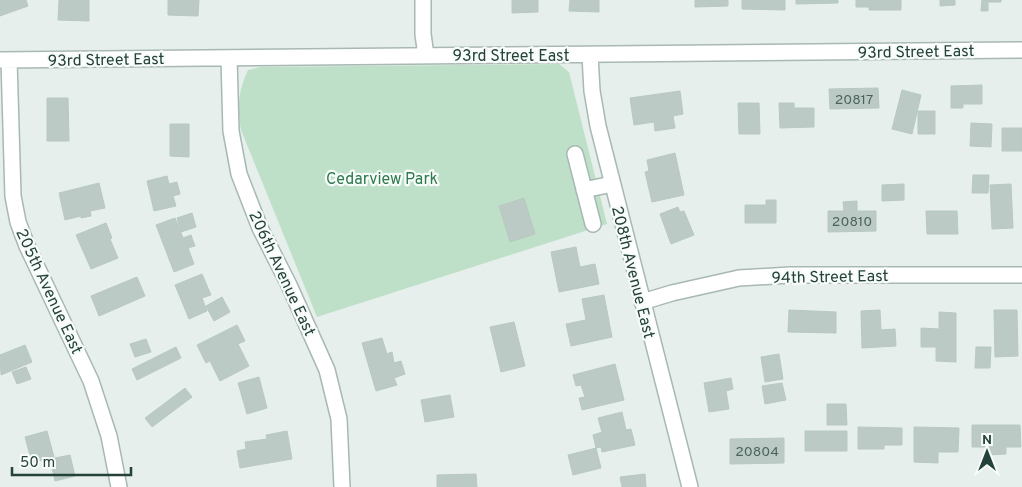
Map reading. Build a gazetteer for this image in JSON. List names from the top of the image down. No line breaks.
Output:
{"streets":{"street":["93rd Street East","208th Avenue East","206th Avenue East","94th Street East","205th Avenue East"]},"crossings":[["93rd Street East","208th Avenue East"],["93rd Street East","206th Avenue East"],["93rd Street East","205th Avenue East"],["208th Avenue East","94th Street East"]],"parks":["Cedarview Park"],"house_numbers":["20817","20810","20804"],"scale_bar":"50 m","north":"top"}
